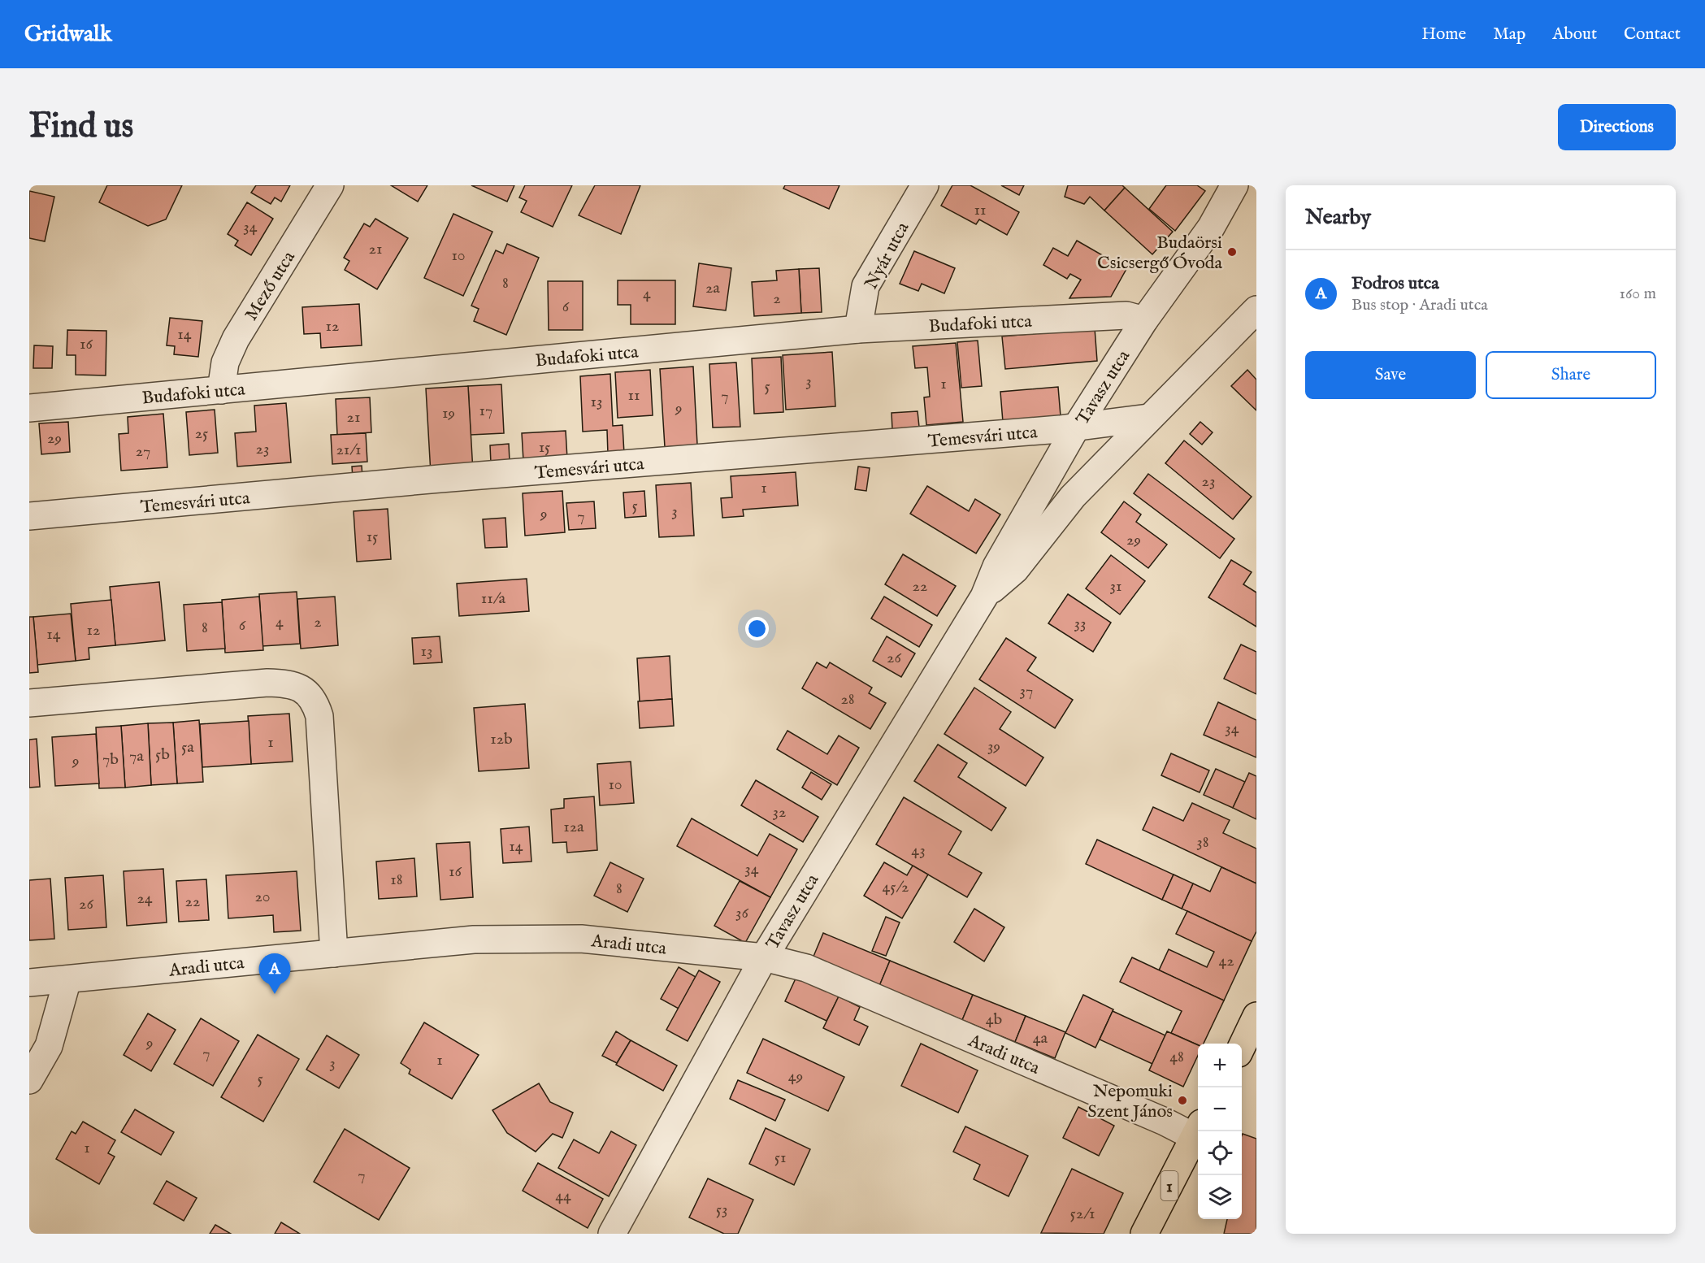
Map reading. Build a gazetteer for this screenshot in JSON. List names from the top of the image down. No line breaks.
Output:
{"streets":{"main road":["1"],"street":["Nyár utca","Mező utca","Budafoki utca","Tavasz utca","Temesvári utca","Aradi utca"]},"crossings":[["Nyár utca","Budafoki utca"],["Mező utca","Budafoki utca"],["Budafoki utca","Tavasz utca"],["Tavasz utca","Temesvári utca"],["Tavasz utca","Aradi utca"],["Aradi utca","1"]],"places":["Budaörsi Csicsergő Óvoda","Nepomuki Szent János"],"house_numbers":["11","34","21","10","8","2a","4","2","6","12","14","16","3","1","5","11","7","13","9","17","19","21","25","29","15","23","21/1","27","23","1","5","3","9","7","15","29","22","31","11/a","4","2","33","6","8","12","14","13","26","37","28","34","12b","1","39","5a","5b","7a","7b","9","10","32","12a","38","14","43","34","16","18","45/2","8","20","24","22","26","36","42","4b","4a","9","7","48","1","3","49","5","1","51","7","44","53","52/1"],"page":{"header":"Gridwalk","nav":["Home","Map","About","Contact"],"buttons":["Directions",["Save","Share"]],"title":"Find us","heading":"Nearby","list":[{"mark":"A","name":"Fodros utca","note":"Bus stop · Aradi utca","value":"160 m"}],"pins":"A","map_buttons":["+","−"]}}
